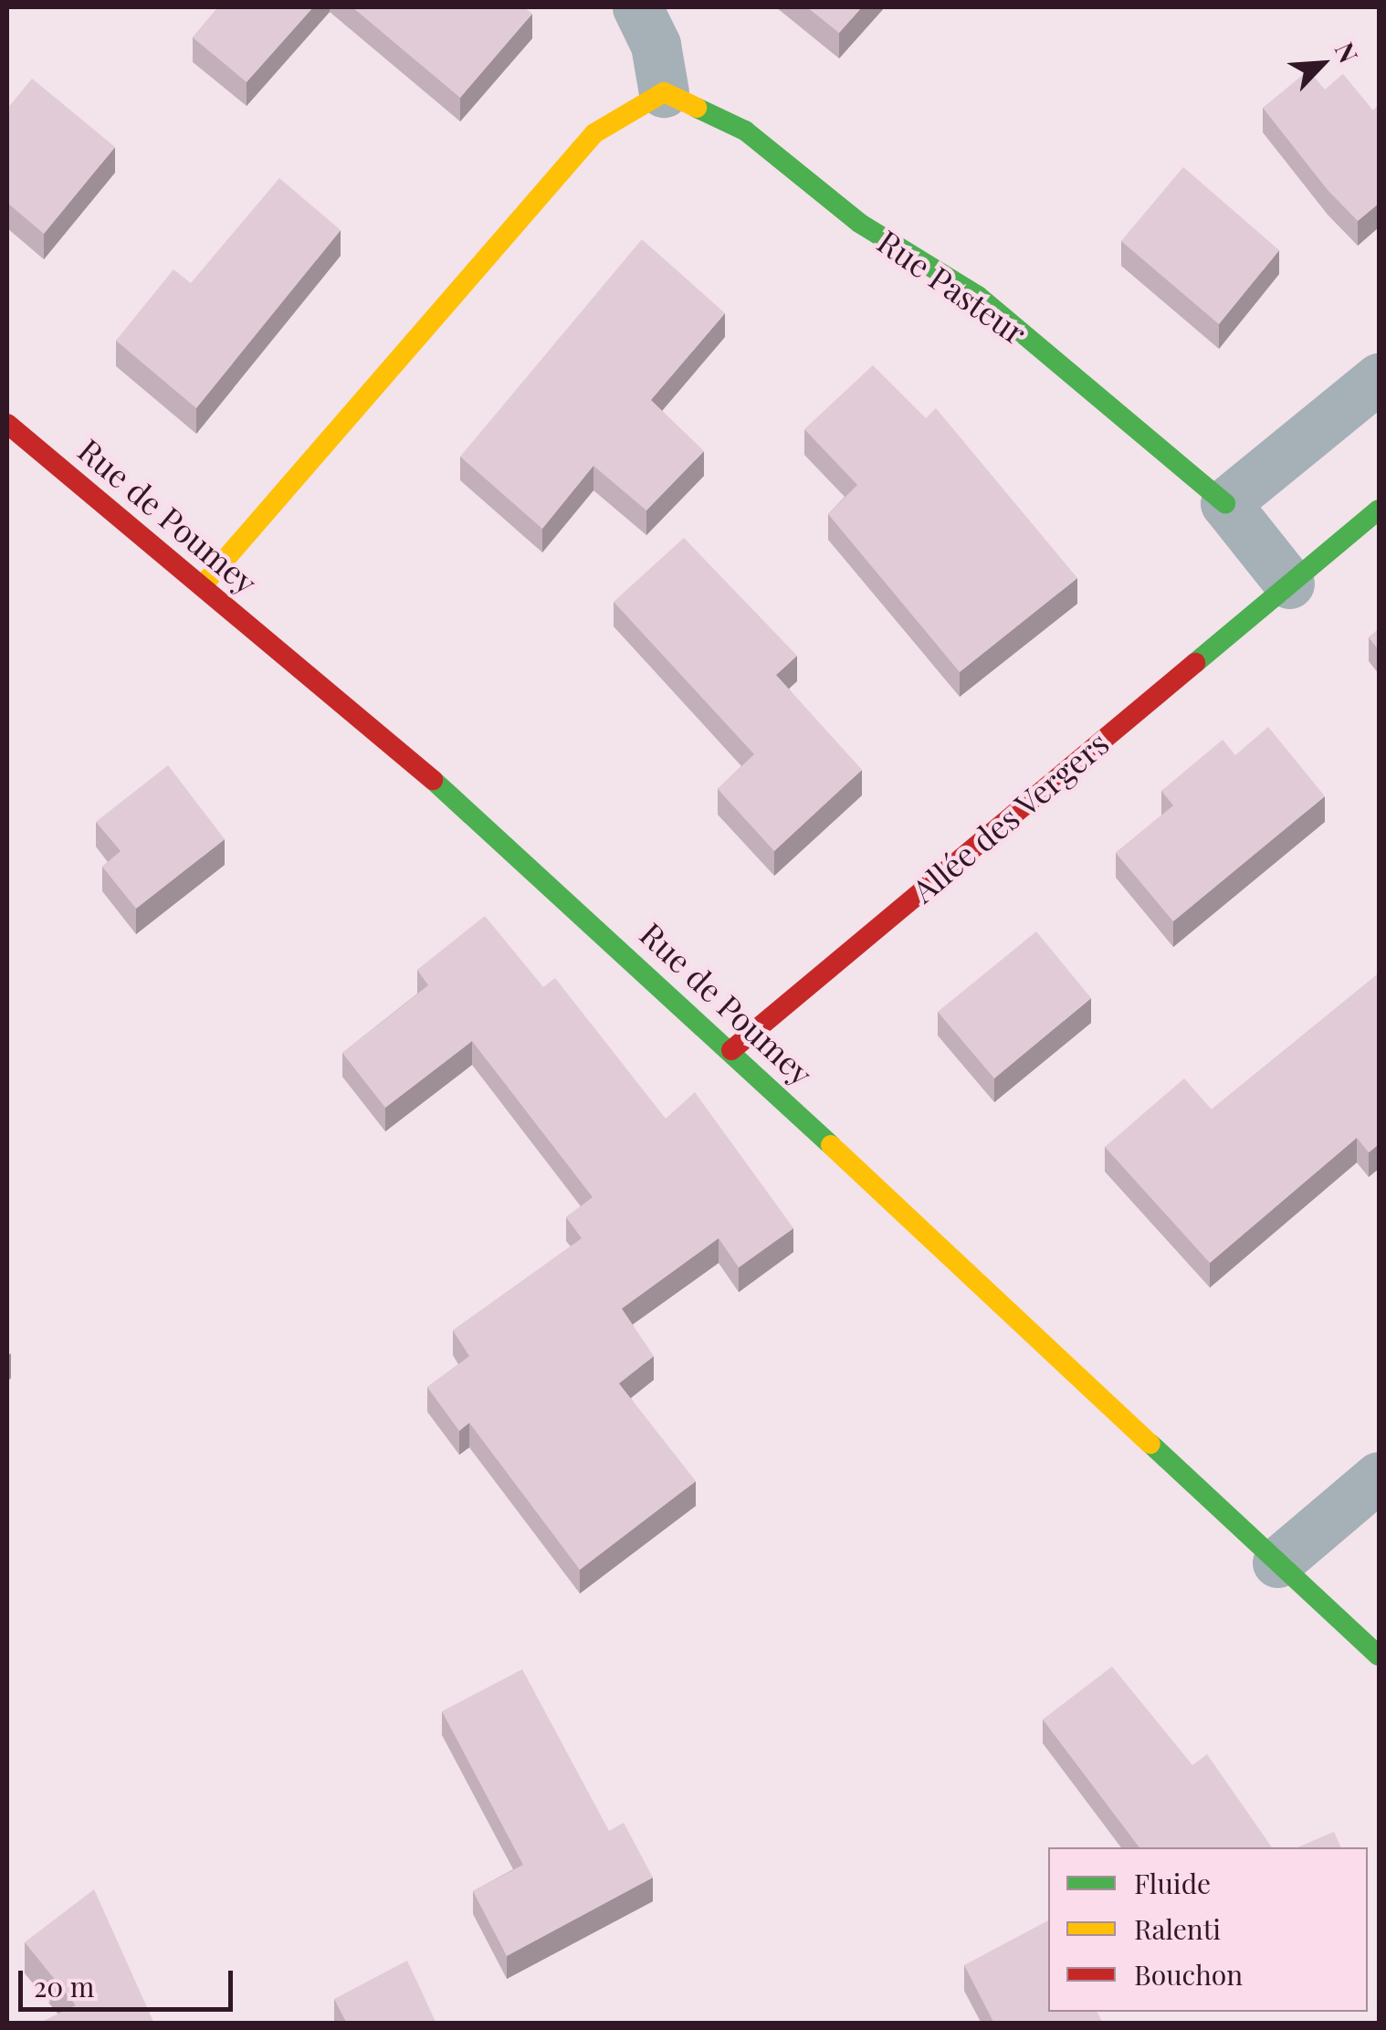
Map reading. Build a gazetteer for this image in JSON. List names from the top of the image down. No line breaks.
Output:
{"streets":{"street":["Rue Pasteur","Rue de Poumey","Allée des Vergers"]},"crossings":[["Rue de Poumey","Allée des Vergers"]],"legend":["Fluide","Ralenti","Bouchon"],"scale_bar":"20 m","north":"top right"}
